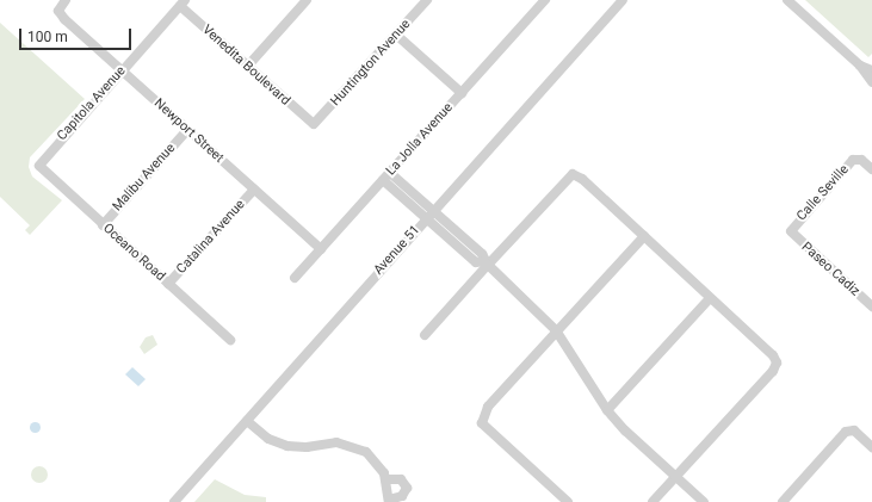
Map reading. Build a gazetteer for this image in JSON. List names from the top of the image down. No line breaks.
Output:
{"streets":{"street":["Huntington Avenue","Venedita Boulevard","Capitola Avenue","Newport Street","La Jolla Avenue","Malibu Avenue","Calle Seville","Catalina Avenue","Avenue 51","Oceano Road","Paseo Cadiz"]},"crossings":[["Huntington Avenue","Venedita Boulevard"],["Venedita Boulevard","Capitola Avenue"],["Capitola Avenue","Newport Street"],["Capitola Avenue","Oceano Road"],["Newport Street","La Jolla Avenue"],["Newport Street","Malibu Avenue"],["Newport Street","Catalina Avenue"],["Malibu Avenue","Oceano Road"],["Calle Seville","Paseo Cadiz"],["Catalina Avenue","Oceano Road"]],"scale_bar":"100 m"}
